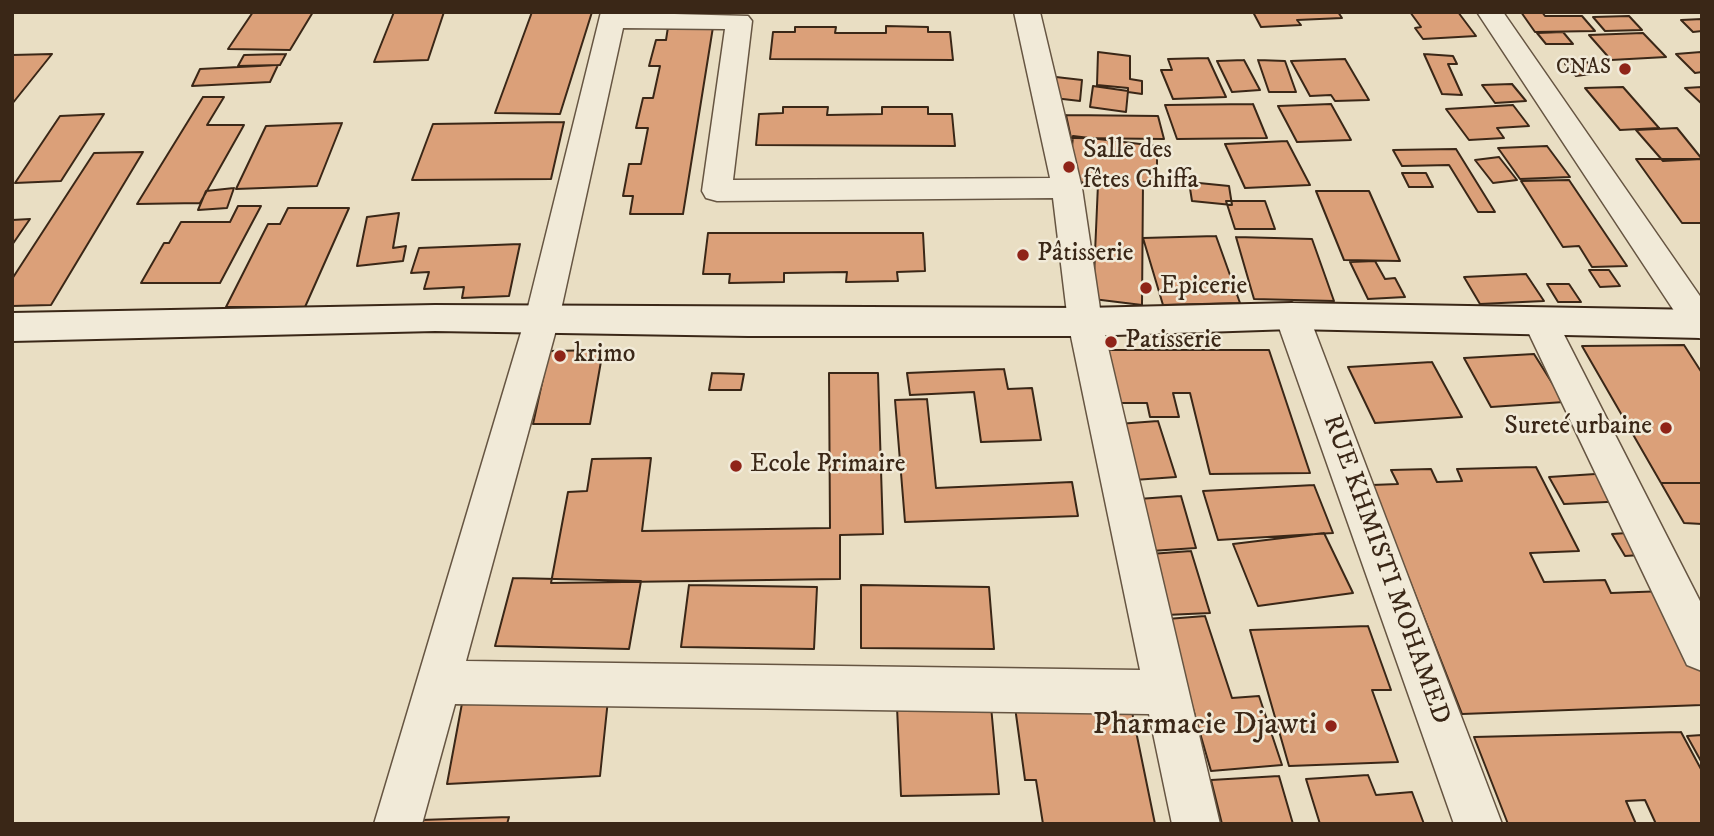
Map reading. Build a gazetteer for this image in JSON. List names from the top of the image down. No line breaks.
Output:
{"streets":{"street":["RUE KHMISTI MOHAMED"]},"places":["CNAS","Salle des fêtes Chiffa","Pâtisserie","Epicerie","Patisserie","krimo","Sureté urbaine","Ecole Primaire","Pharmacie Djawti"]}
